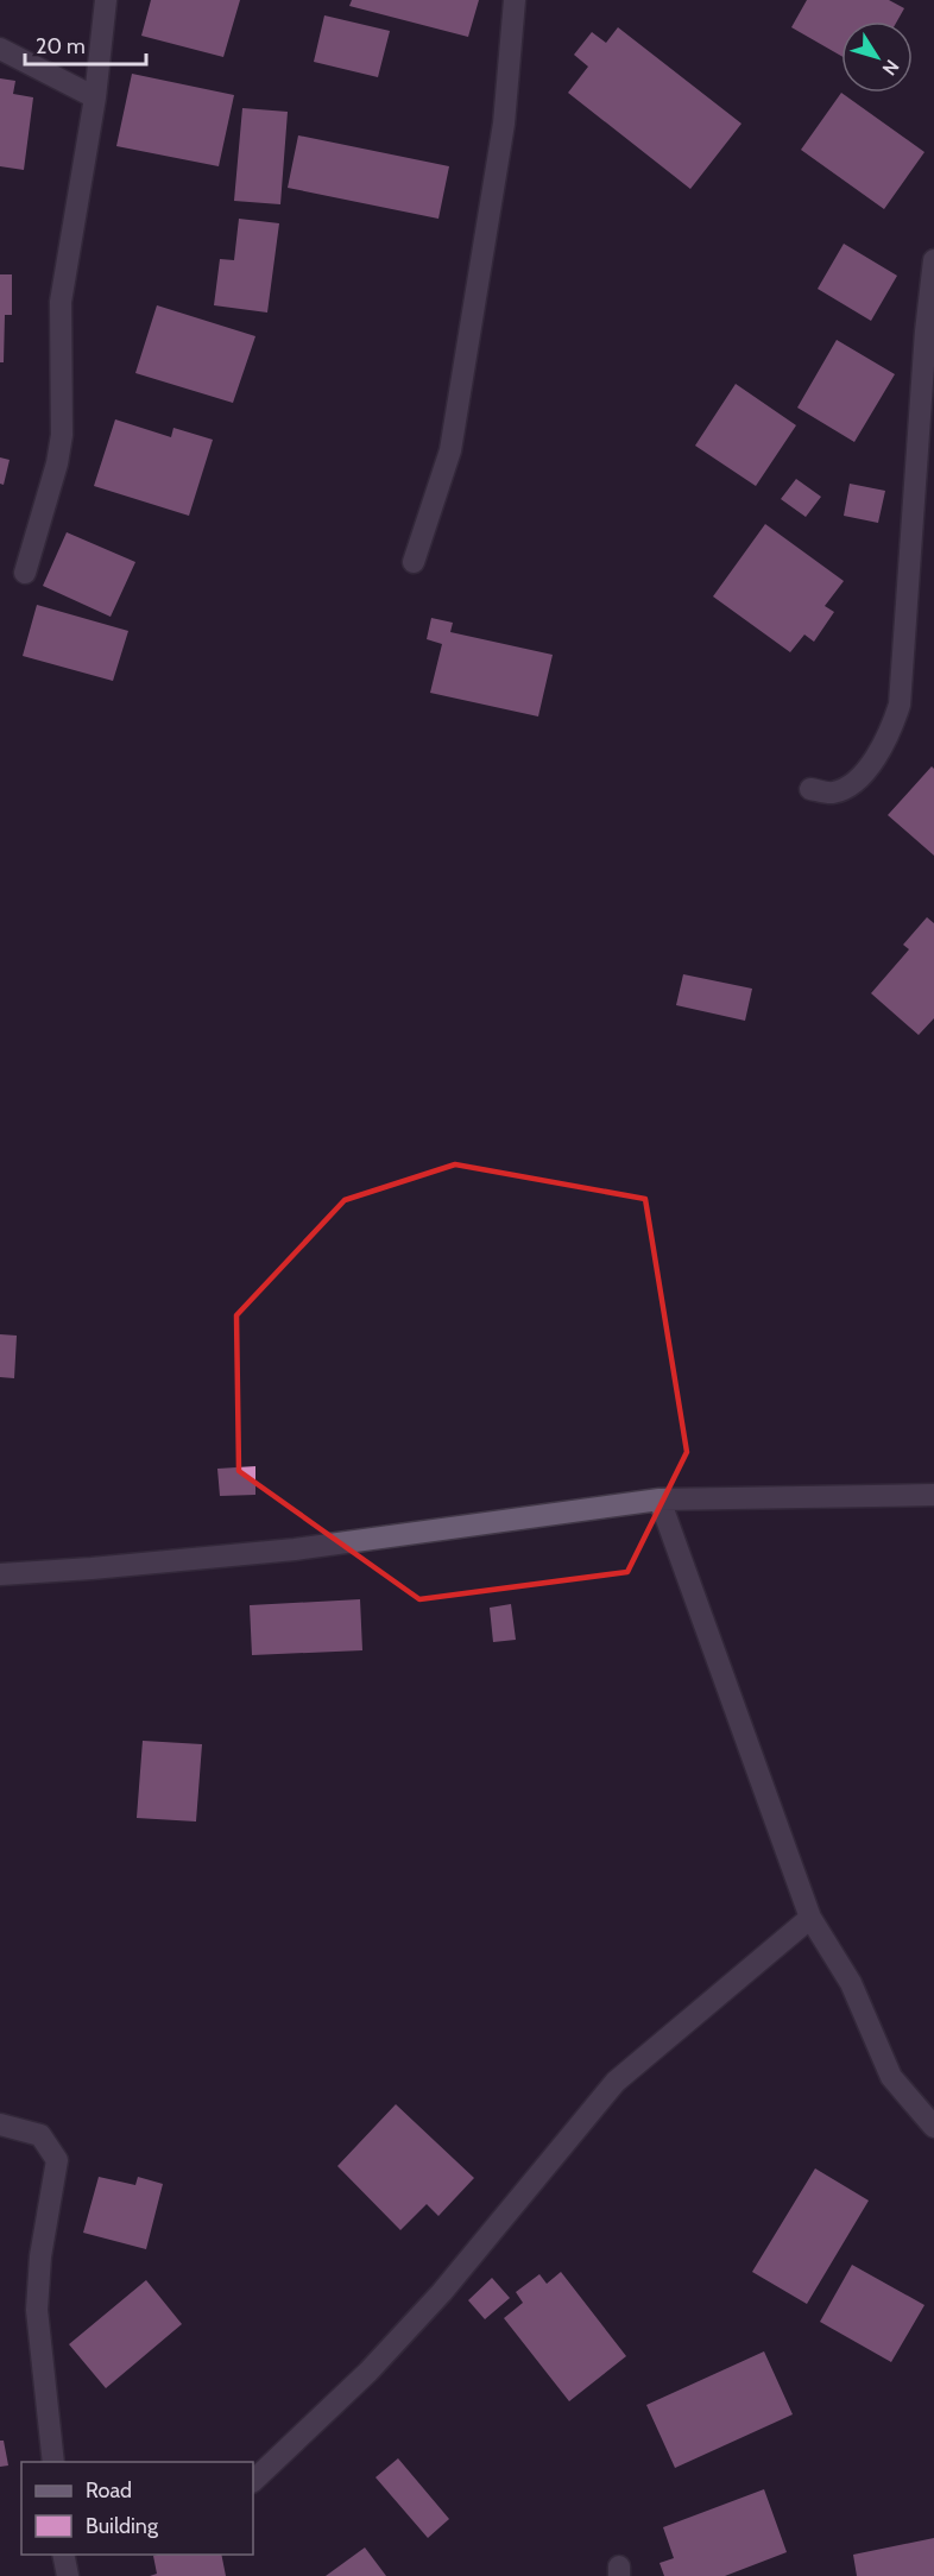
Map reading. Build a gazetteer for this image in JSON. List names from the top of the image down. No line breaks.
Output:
{"legend":["Road","Building"],"scale_bar":"20 m","north":"bottom right"}
